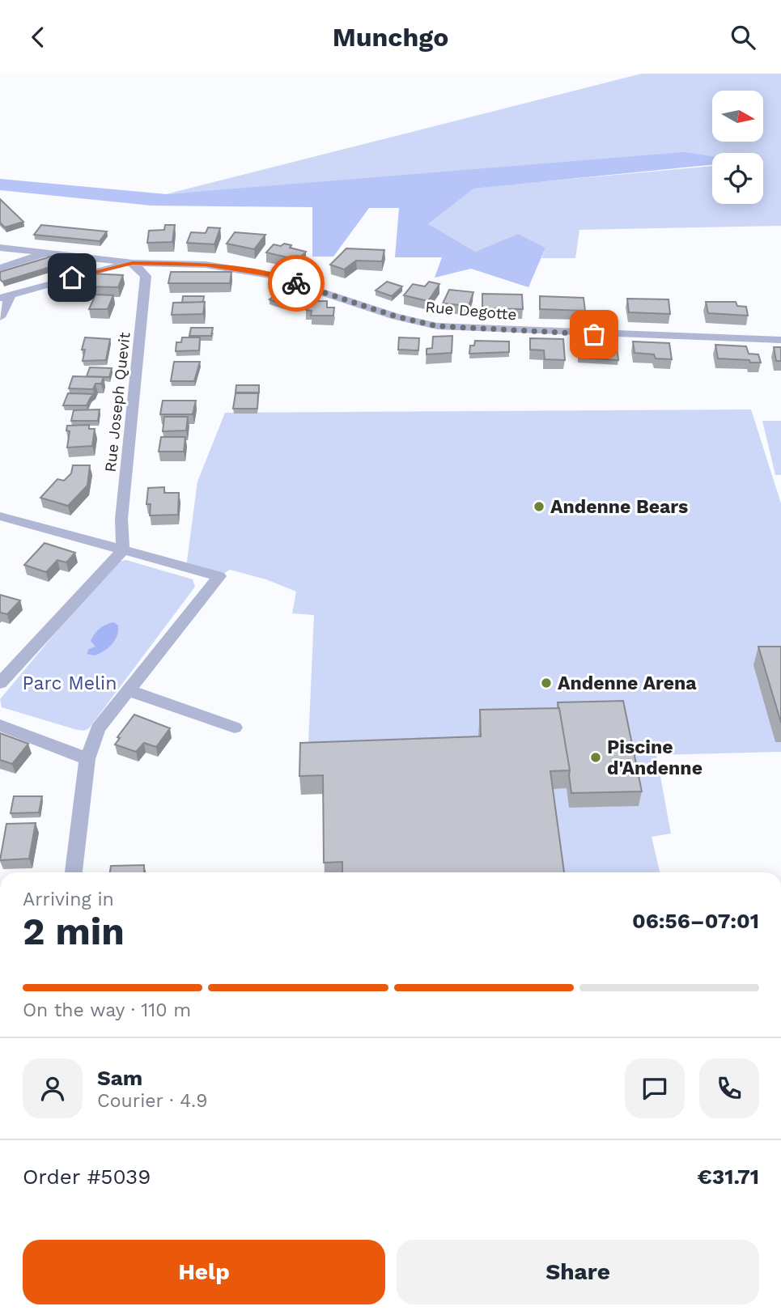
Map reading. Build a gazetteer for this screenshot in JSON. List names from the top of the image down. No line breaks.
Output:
{"streets":{"street":["Rue Degotte","Rue Joseph Quevit"]},"crossings":[["Rue Degotte","Rue Joseph Quevit"]],"parks":["Parc Melin"],"places":["Andenne Bears","Andenne Arena","Piscine d'Andenne"],"north":"right","page":{"header":"Munchgo","heading":["2 min","Arriving in","06:56–07:01"],"panel":["Sam","Courier · 4.9","Order #5039","€31.71"],"bar":"On the way · 110 m","buttons":["Help","Share"]}}
